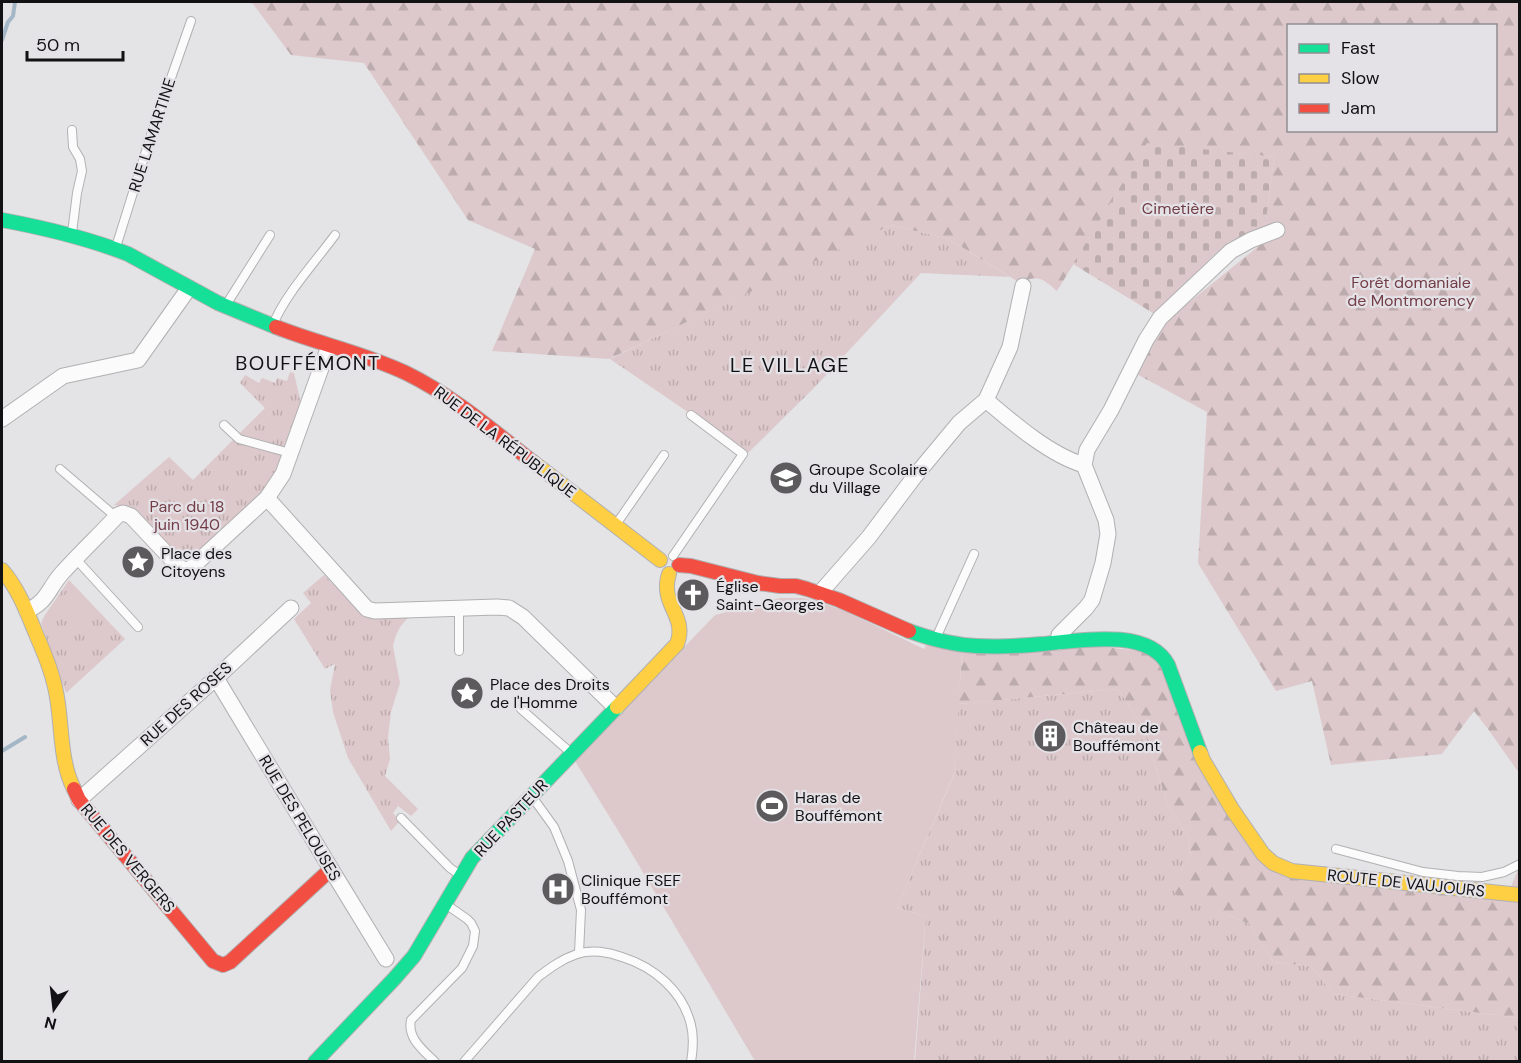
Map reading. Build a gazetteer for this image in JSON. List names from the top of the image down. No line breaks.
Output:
{"streets":{"street":["RUE DE LA RÉPUBLIQUE","RUE DES ROSES","RUE DES PELOUSES","RUE PASTEUR","RUE DES VERGERS","ROUTE DE VAUJOURS"],"lane":["RUE LAMARTINE"]},"crossings":[["RUE LAMARTINE","RUE DE LA RÉPUBLIQUE"],["RUE DE LA RÉPUBLIQUE","RUE PASTEUR"],["RUE DES ROSES","RUE DES PELOUSES"],["RUE DES ROSES","RUE DES VERGERS"],["RUE DES PELOUSES","RUE DES VERGERS"]],"districts":["BOUFFÉMONT","LE VILLAGE"],"parks":["Cimetière","Forêt domaniale de Montmorency","Parc du 18 juin 1940"],"places":{"school or university":["Groupe Scolaire du Village"],"place":["Place des Citoyens","Place des Droits de l'Homme"],"church":["Église Saint-Georges"],"building":["Château de Bouffémont"],"sports":["Haras de Bouffémont"],"hospital":["Clinique FSEF Bouffémont"]},"legend":["Fast","Slow","Jam"],"scale_bar":"50 m","north":"bottom"}
